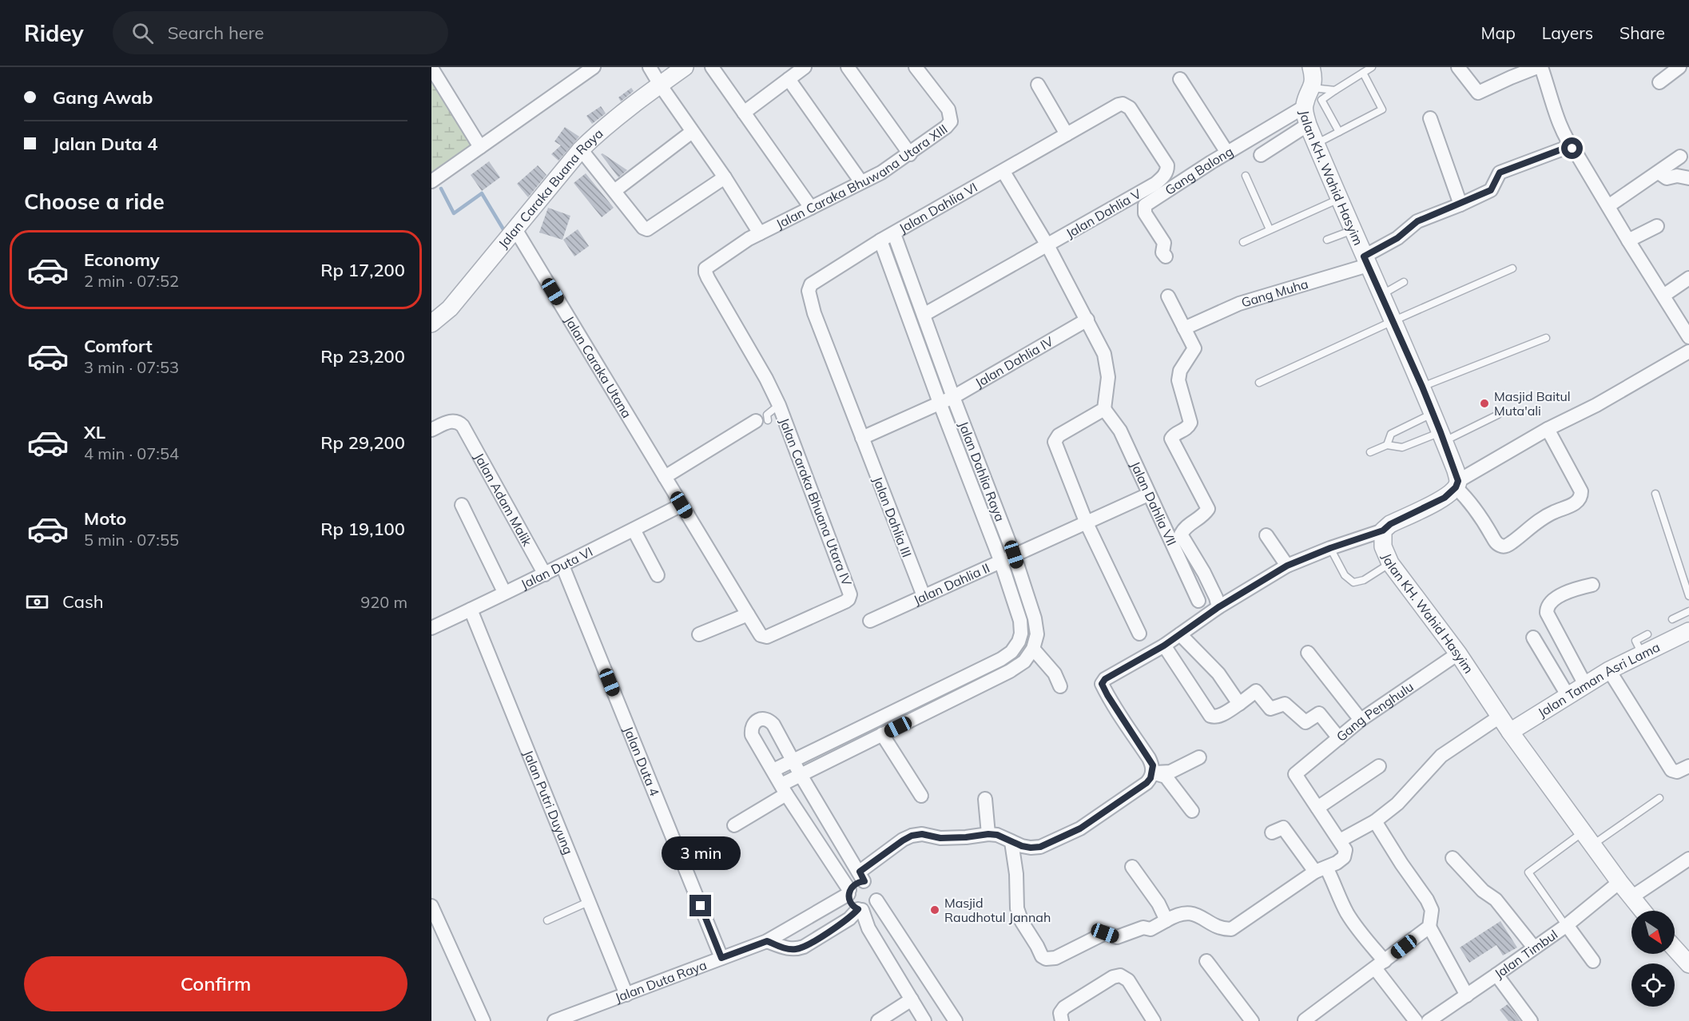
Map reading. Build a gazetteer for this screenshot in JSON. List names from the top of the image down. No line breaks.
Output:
{"streets":{"street":["Gang Balong","Jalan Caraka Bhuwana Utara XIII","Jalan KH. Wahid Hasyim","Jalan Caraka Buana Raya","Jalan Dahlia VI","Jalan Dahlia V","Gang Muha","Jalan Dahlia IV","Jalan Caraka Utana","Jalan Dahlia Raya","Jalan Adam Malik","Jalan Caraka Bhuana Utara IV","Jalan Dahlia VII","Jalan Dahlia III","Jalan Duta VI","Jalan Dahlia II","Jalan Taman Asri Lama","Gang Penghulu","Jalan Duta 4","Jalan Putri Duyung","Jalan Timbul","Jalan Duta Raya"]},"crossings":[["Gang Balong","Jalan KH. Wahid Hasyim"],["Jalan Caraka Bhuwana Utara XIII","Jalan Caraka Bhuana Utara IV"],["Jalan KH. Wahid Hasyim","Gang Muha"],["Jalan KH. Wahid Hasyim","Jalan Taman Asri Lama"],["Jalan KH. Wahid Hasyim","Gang Penghulu"],["Jalan KH. Wahid Hasyim","Jalan Timbul"],["Jalan Caraka Buana Raya","Jalan Caraka Utana"],["Jalan Dahlia VI","Jalan Dahlia V"],["Jalan Dahlia VI","Jalan Dahlia Raya"],["Jalan Dahlia VI","Jalan Dahlia III"],["Jalan Dahlia IV","Jalan Dahlia Raya"],["Jalan Caraka Utana","Jalan Caraka Bhuana Utara IV"],["Jalan Caraka Utana","Jalan Duta VI"],["Jalan Dahlia Raya","Jalan Dahlia II"],["Jalan Adam Malik","Jalan Duta VI"],["Jalan Caraka Bhuana Utara IV","Jalan Duta VI"],["Jalan Dahlia VII","Jalan Dahlia II"],["Jalan Dahlia III","Jalan Dahlia II"],["Jalan Duta VI","Jalan Duta 4"],["Jalan Duta VI","Jalan Putri Duyung"],["Jalan Duta 4","Jalan Duta Raya"],["Jalan Putri Duyung","Jalan Duta Raya"]],"places":["Masjid Baitul Muta'ali","Masjid Raudhotul Jannah"],"north":"bottom right","page":{"header":"Ridey","search":"Search here","nav":["Map","Layers","Share"],"banner":["Gang Awab","Jalan Duta 4"],"heading":"Choose a ride","list":[{"name":"Economy","note":"2 min · 07:52","value":"Rp 17,200"},{"name":"Comfort","note":"3 min · 07:53","value":"Rp 23,200"},{"name":"XL","note":"4 min · 07:54","value":"Rp 29,200"},{"name":"Moto","note":"5 min · 07:55","value":"Rp 19,100"}],"pay":["Cash","920 m"],"bubble":"3 min","buttons":"Confirm"}}
